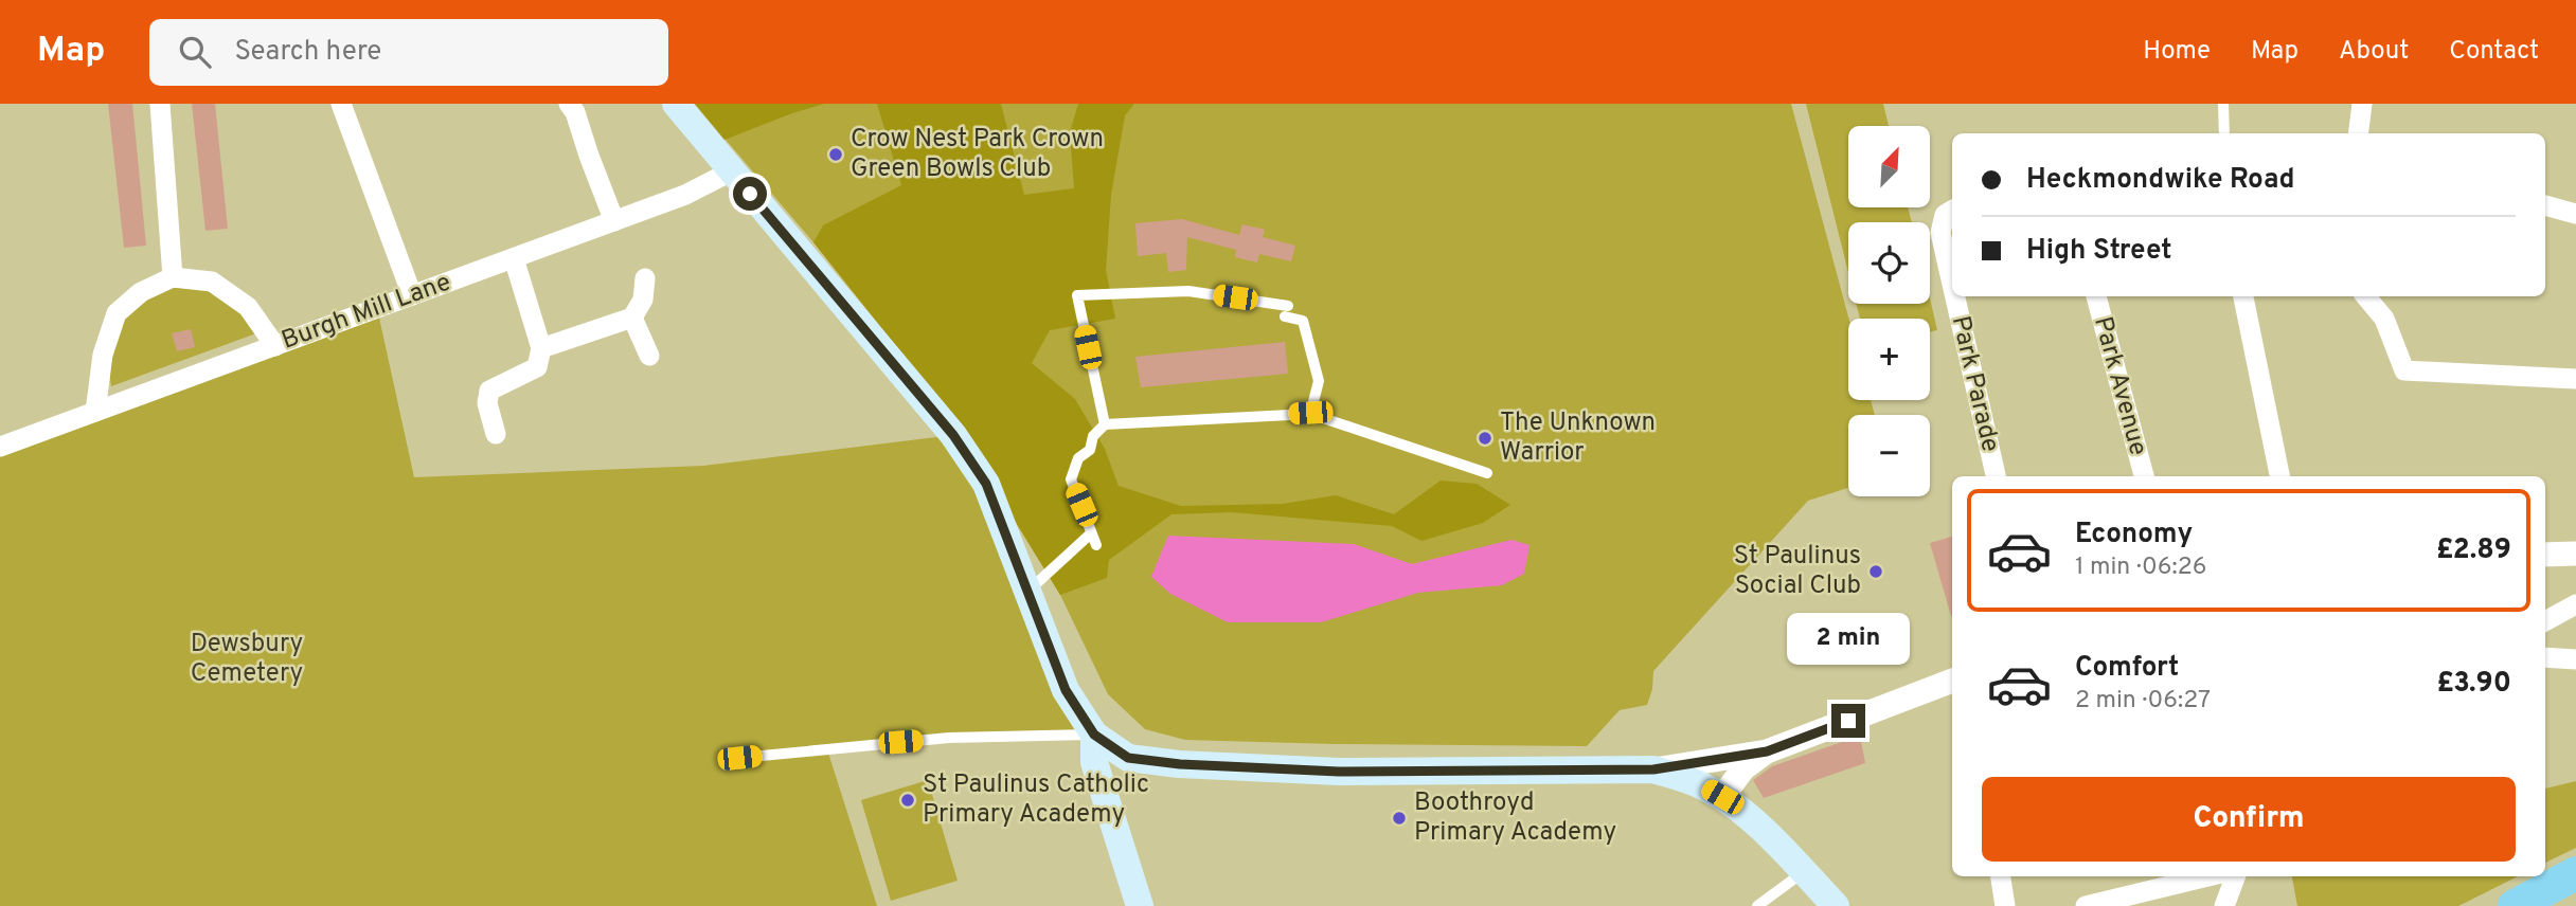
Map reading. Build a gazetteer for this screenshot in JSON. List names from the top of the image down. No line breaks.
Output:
{"streets":{"street":["Burgh Mill Lane","Park Parade","Park Avenue"]},"parks":["Dewsbury Cemetery"],"places":["Crow Nest Park Crown Green Bowls Club","The Unknown Warrior","St Paulinus Social Club","St Paulinus Catholic Primary Academy","Boothroyd Primary Academy"],"north":"top right","page":{"header":"Map","search":"Search here","nav":["Home","Map","About","Contact"],"map_buttons":["+","−"],"banner":["Heckmondwike Road","High Street"],"list":[{"name":"Economy","note":"1 min · 06:26","value":"£2.89"},{"name":"Comfort","note":"2 min · 06:27","value":"£3.90"}],"bubble":"2 min","buttons":"Confirm"}}
